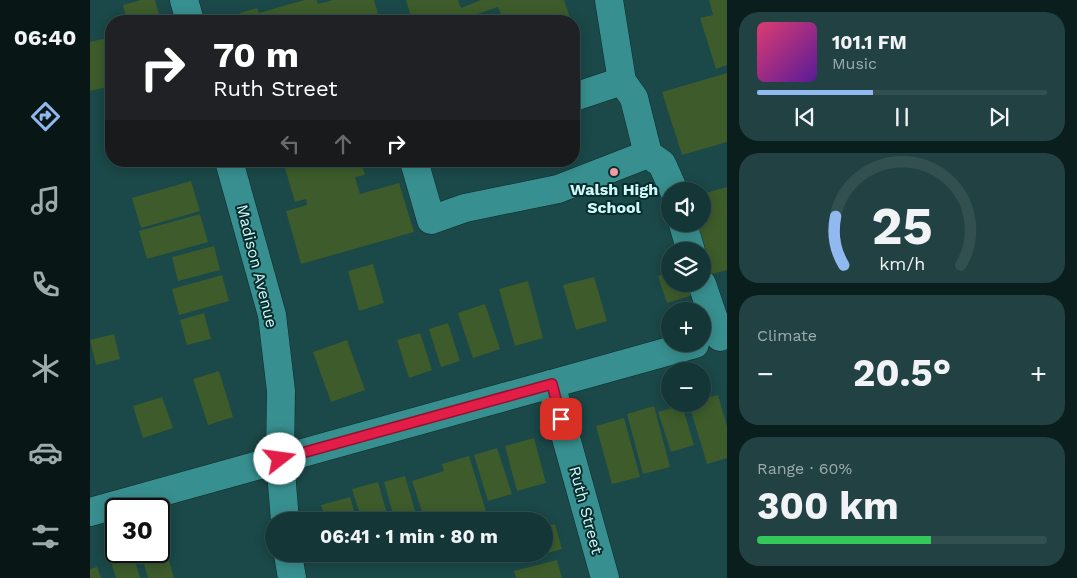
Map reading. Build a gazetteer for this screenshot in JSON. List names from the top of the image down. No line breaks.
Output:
{"streets":{"street":["Madison Avenue","Ruth Street"]},"places":["Walsh High School"],"page":{"tabs":"06:40","turn":["70 m","Ruth Street"],"song":["101.1 FM","Music"],"map_buttons":["+","−"],"tile":["Climate",["Range · 60%","300 km"]],"heat":["−","20.5°","+"],"limit":"30","trip":"06:41 · 1 min · 80 m","gauge":["25","km/h"]}}
